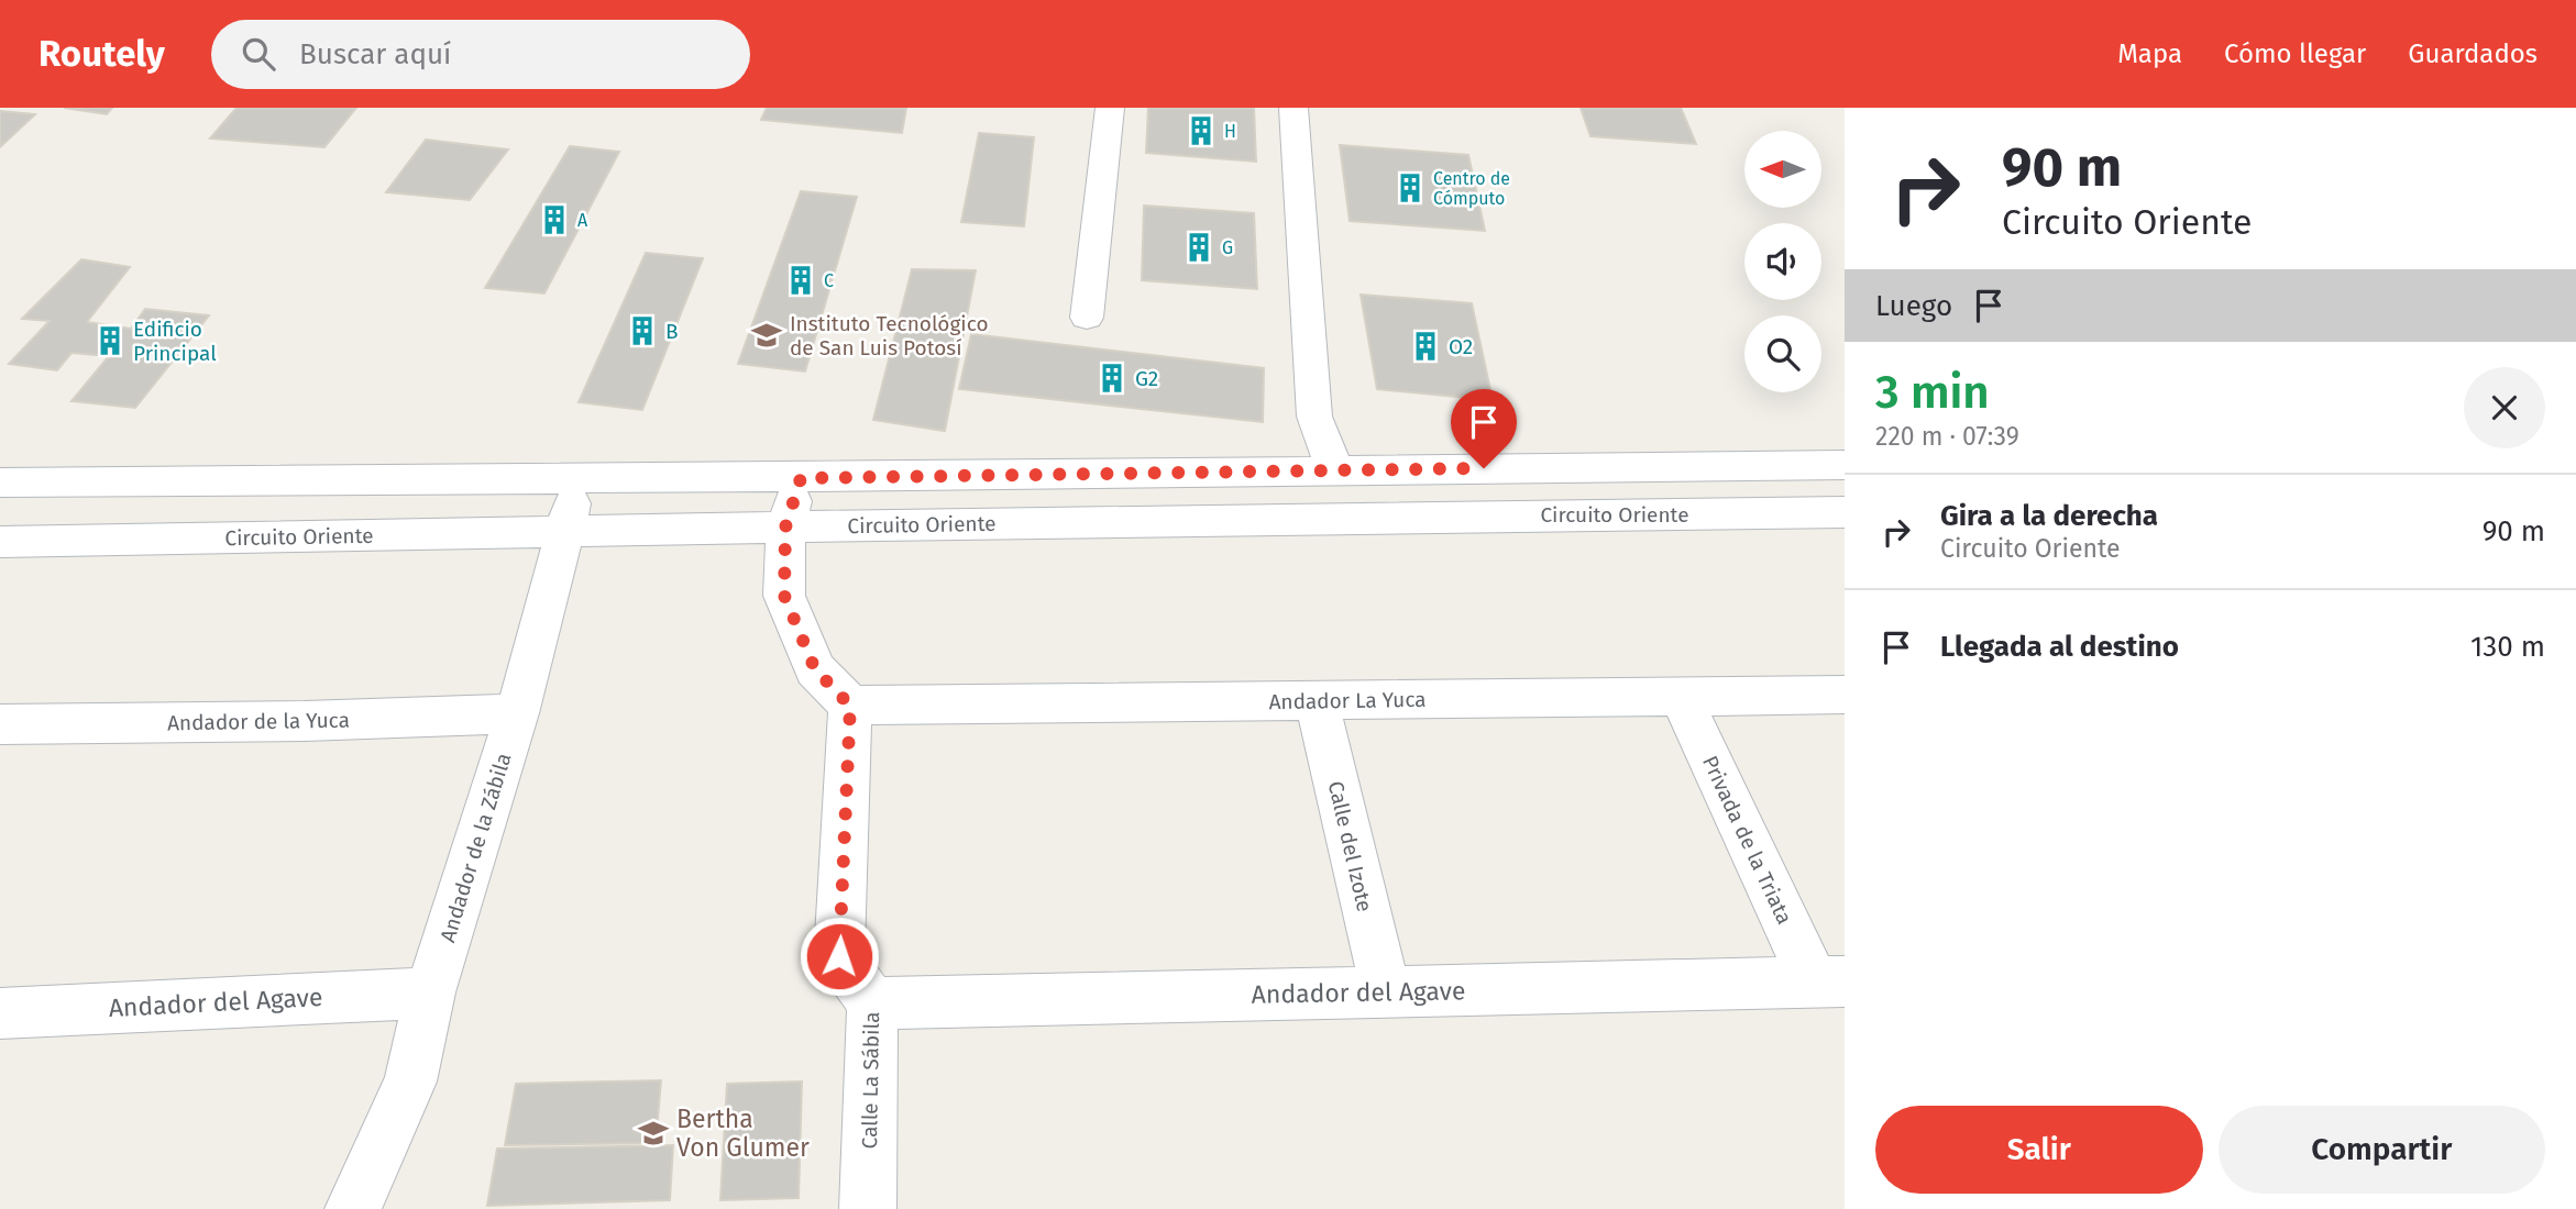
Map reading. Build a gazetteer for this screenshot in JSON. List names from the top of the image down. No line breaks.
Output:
{"streets":{"street":["Circuito Oriente","Andador La Yuca","Andador de la Yuca","Privada de la Triata","Calle del Izote","Andador de la Zábila","Andador del Agave","Calle La Sábila"]},"crossings":[["Circuito Oriente","Andador de la Zábila"],["Andador La Yuca","Privada de la Triata"],["Andador La Yuca","Calle del Izote"],["Andador La Yuca","Calle La Sábila"],["Andador de la Yuca","Andador de la Zábila"],["Privada de la Triata","Andador del Agave"],["Calle del Izote","Andador del Agave"],["Andador de la Zábila","Andador del Agave"],["Andador del Agave","Calle La Sábila"]],"places":{"building":["H","Centro de Cómputo","A","G","C","B","Edificio Principal","O2","G2"],"school or university":["Instituto Tecnológico de San Luis Potosí","Bertha Von Glumer"]},"north":"left","page":{"header":"Routely","search":"Buscar aquí","nav":["Mapa","Cómo llegar","Guardados"],"turn":["90 m","Circuito Oriente"],"then":"Luego","heading":["3 min","220 m · 07:39"],"list":[{"name":"Gira a la derecha","note":"Circuito Oriente","value":"90 m"},{"name":"Llegada al destino","value":"130 m"}],"buttons":["Salir","Compartir"]}}
